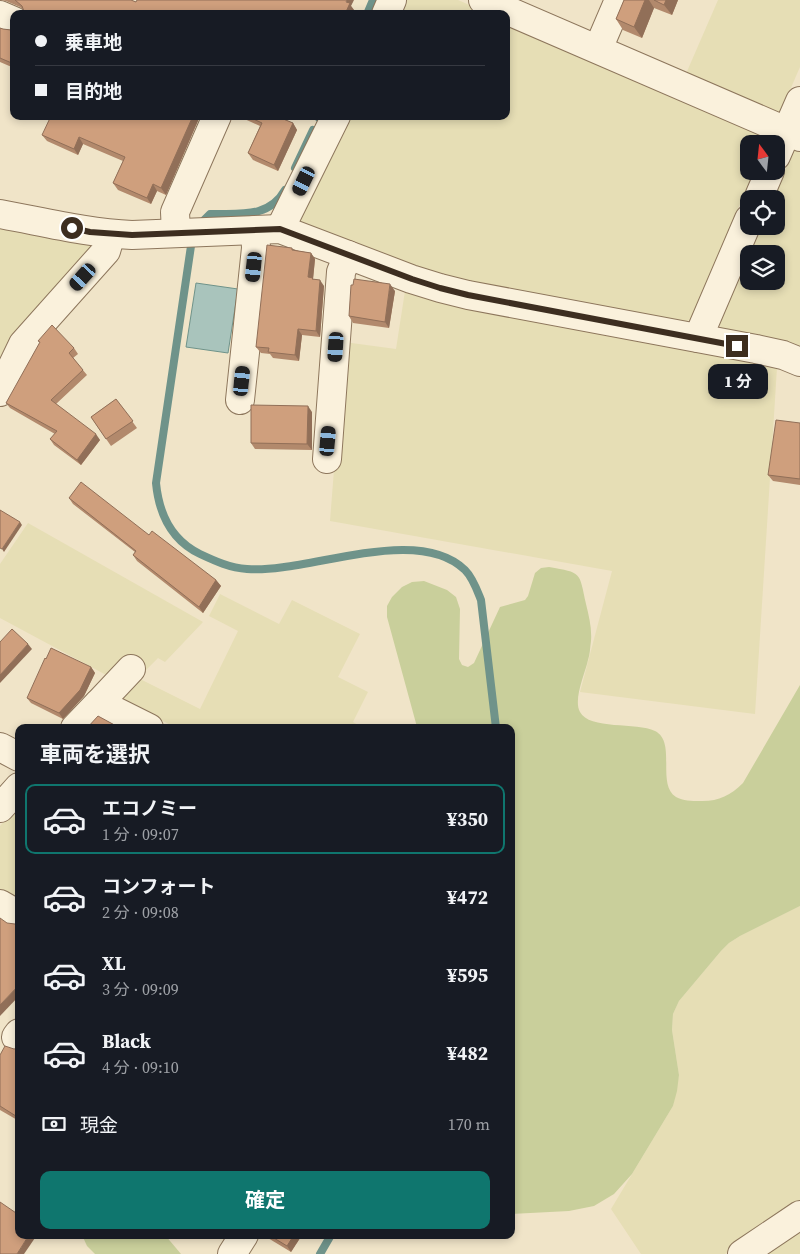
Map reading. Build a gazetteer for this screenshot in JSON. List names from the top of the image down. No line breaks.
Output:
{"north":"top","page":{"banner":["乗車地","目的地"],"bubble":"1 分","heading":"車両を選択","list":[{"name":"エコノミー","note":"1 分 · 09:07","value":"¥350"},{"name":"コンフォート","note":"2 分 · 09:08","value":"¥472"},{"name":"XL","note":"3 分 · 09:09","value":"¥595"},{"name":"Black","note":"4 分 · 09:10","value":"¥482"}],"pay":["現金","170 m"],"buttons":"確定"}}
